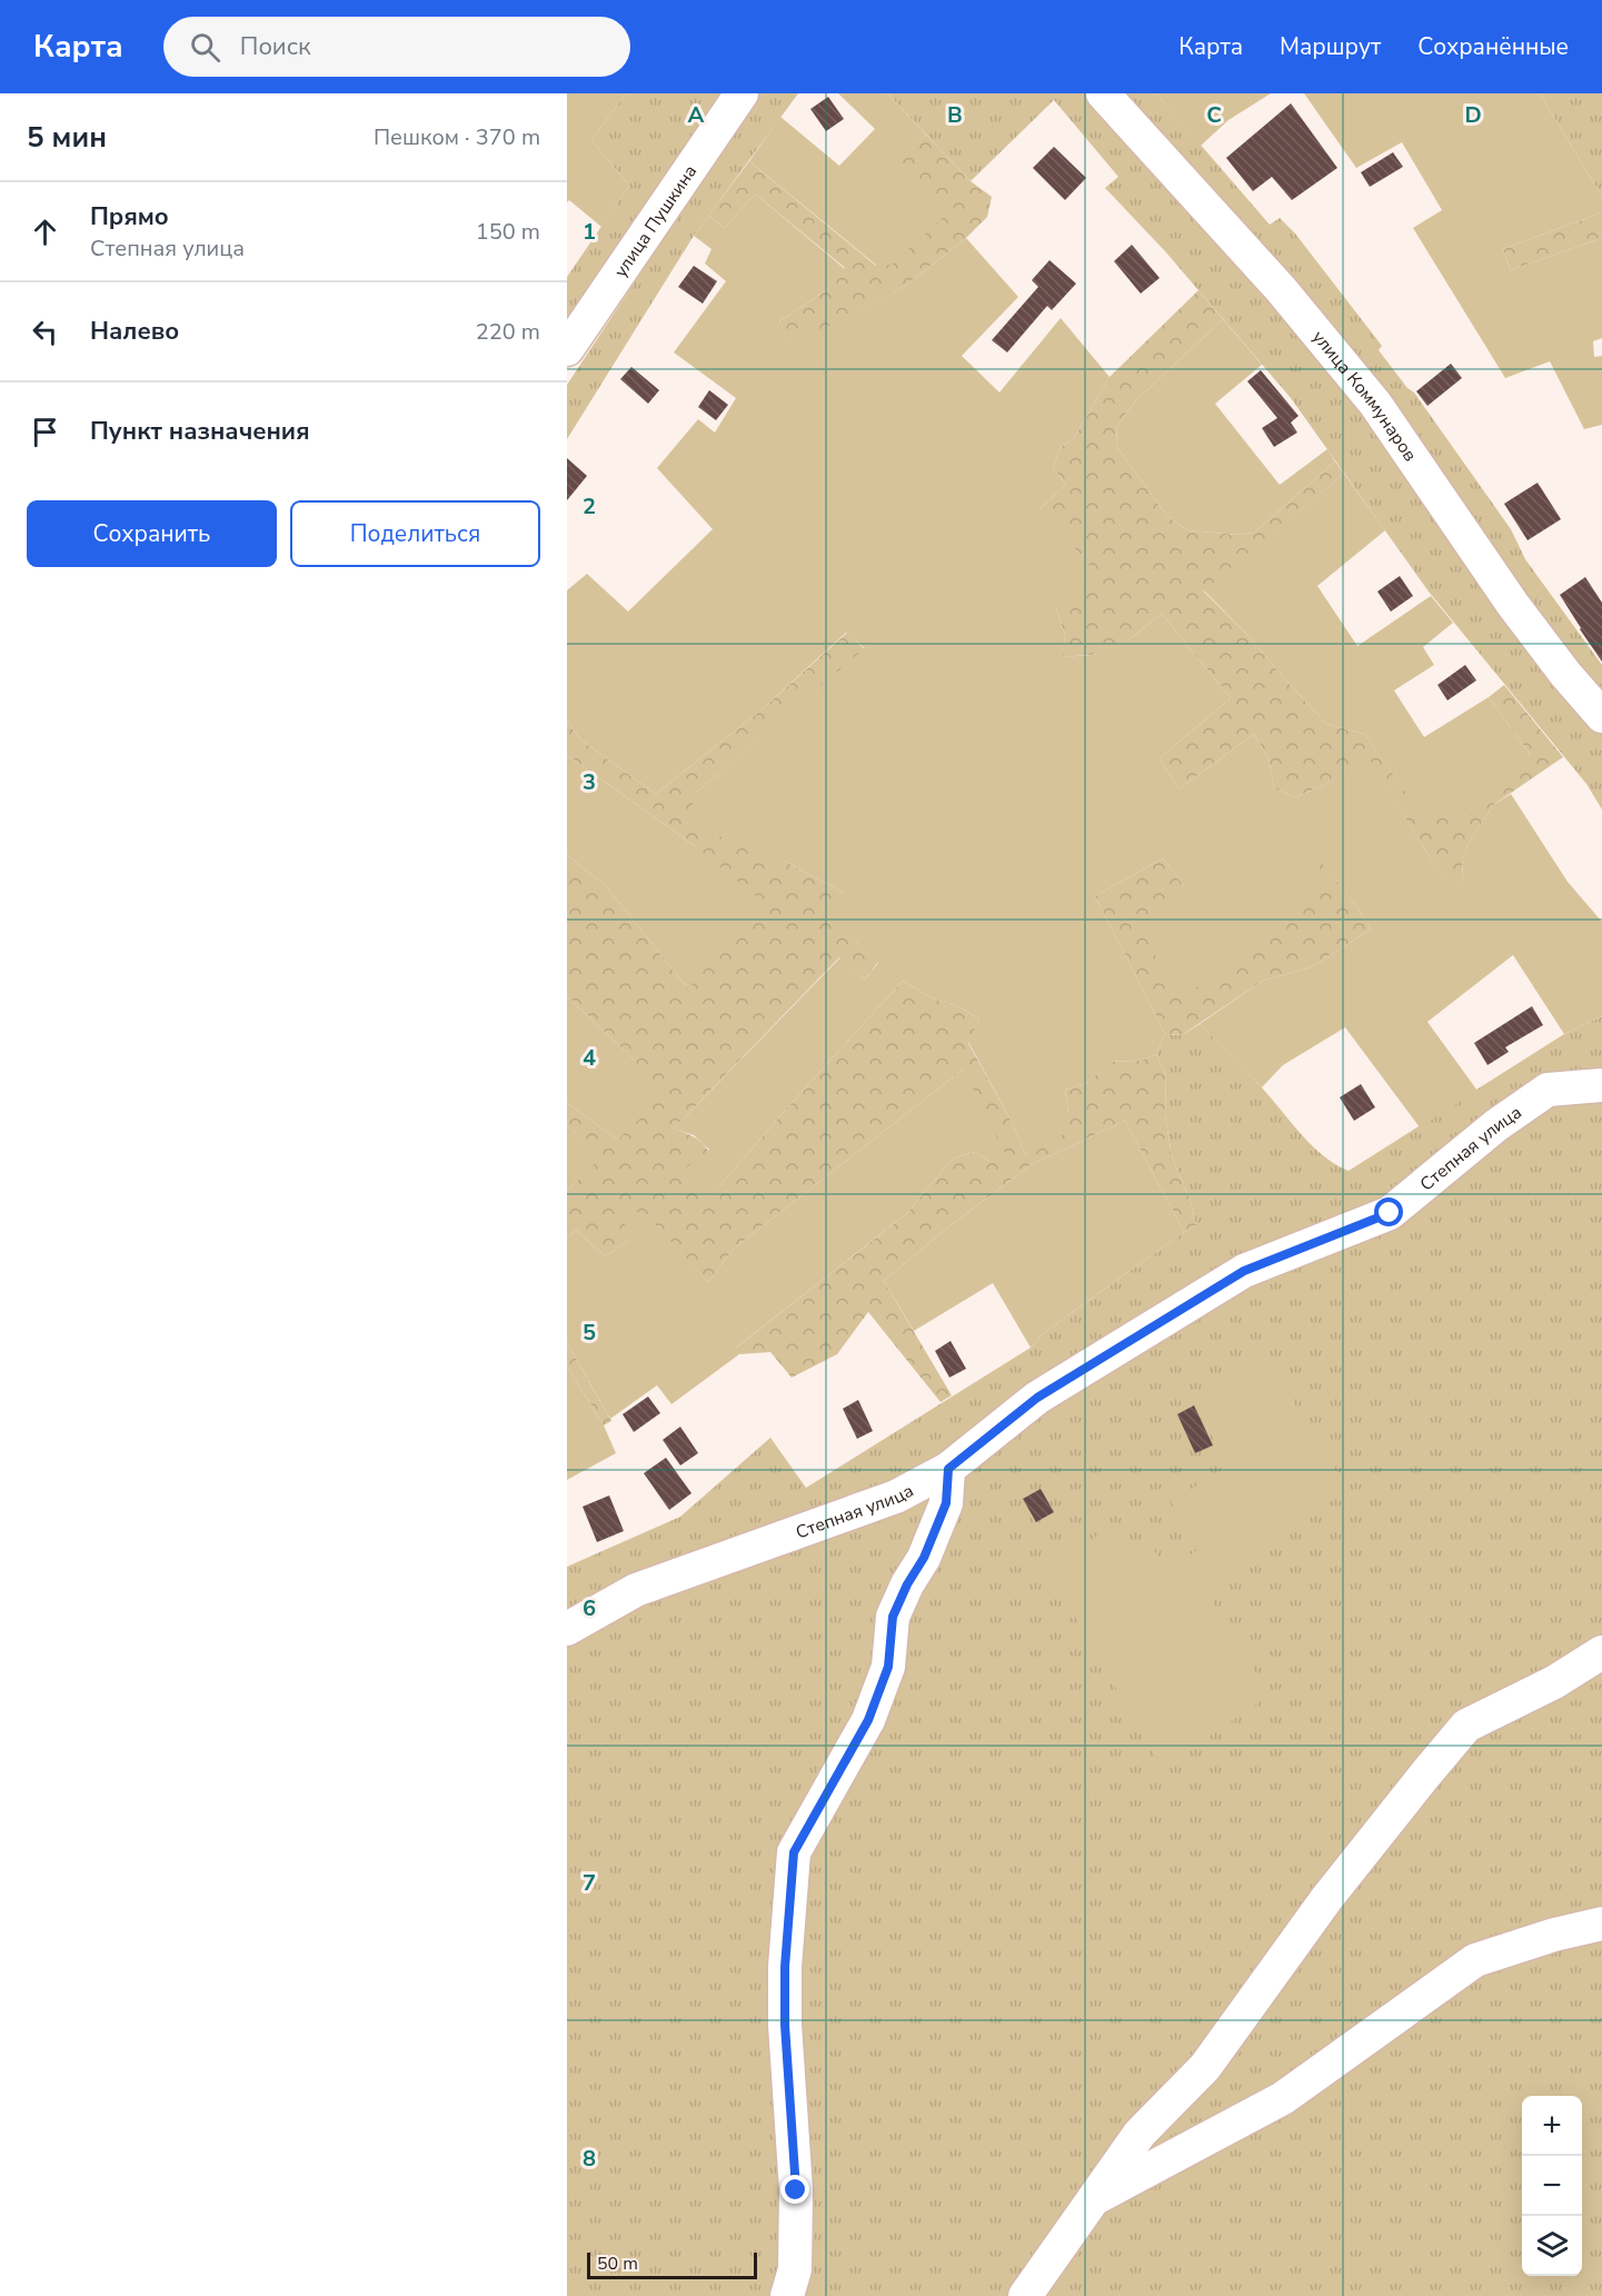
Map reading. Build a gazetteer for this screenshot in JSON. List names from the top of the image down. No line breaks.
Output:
{"streets":{"street":["улица Пушкина","улица Коммунаров","Степная улица"]},"scale_bar":"50 m","page":{"header":"Карта","search":"Поиск","nav":["Карта","Маршрут","Сохранённые"],"heading":["5 мин","Пешком · 370 m"],"list":[["Прямо","Степная улица","150 m"],["Налево","220 m"],"Пункт назначения"],"buttons":["Сохранить","Поделиться"],"map_buttons":["+","−"],"scale":"50 m"},"grid":{"columns":["A","B","C","D"],"rows":["1","2","3","4","5","6","7","8"]}}
